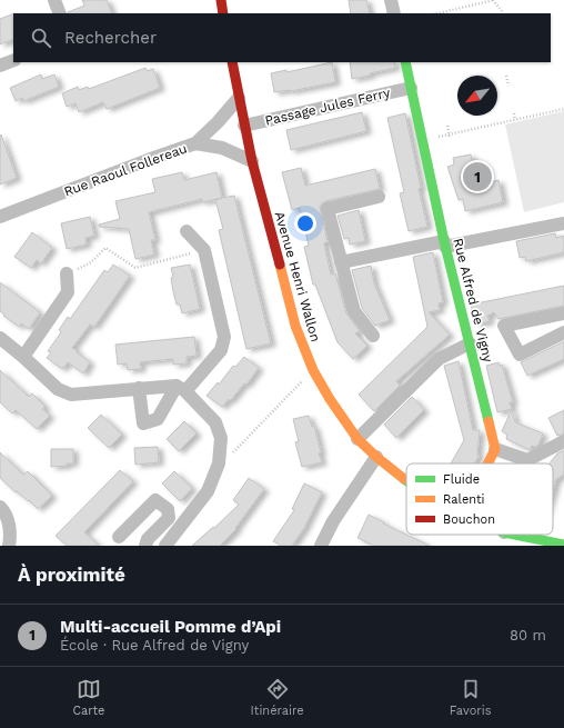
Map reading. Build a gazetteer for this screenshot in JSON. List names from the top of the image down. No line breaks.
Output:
{"streets":{"street":["Passage Jules Ferry","Rue Raoul Follereau","Avenue Henri Wallon","Rue Alfred de Vigny"]},"crossings":[["Passage Jules Ferry","Avenue Henri Wallon"],["Passage Jules Ferry","Rue Alfred de Vigny"],["Rue Raoul Follereau","Avenue Henri Wallon"]],"legend":["Fluide","Ralenti","Bouchon"],"north":"bottom left","page":{"search":"Rechercher","pins":"1","heading":"À proximité","list":[{"mark":"1","name":"Multi-accueil Pomme d’Api","note":"École · Rue Alfred de Vigny","value":"80 m"}],"nav":["Carte","Itinéraire","Favoris"]}}
